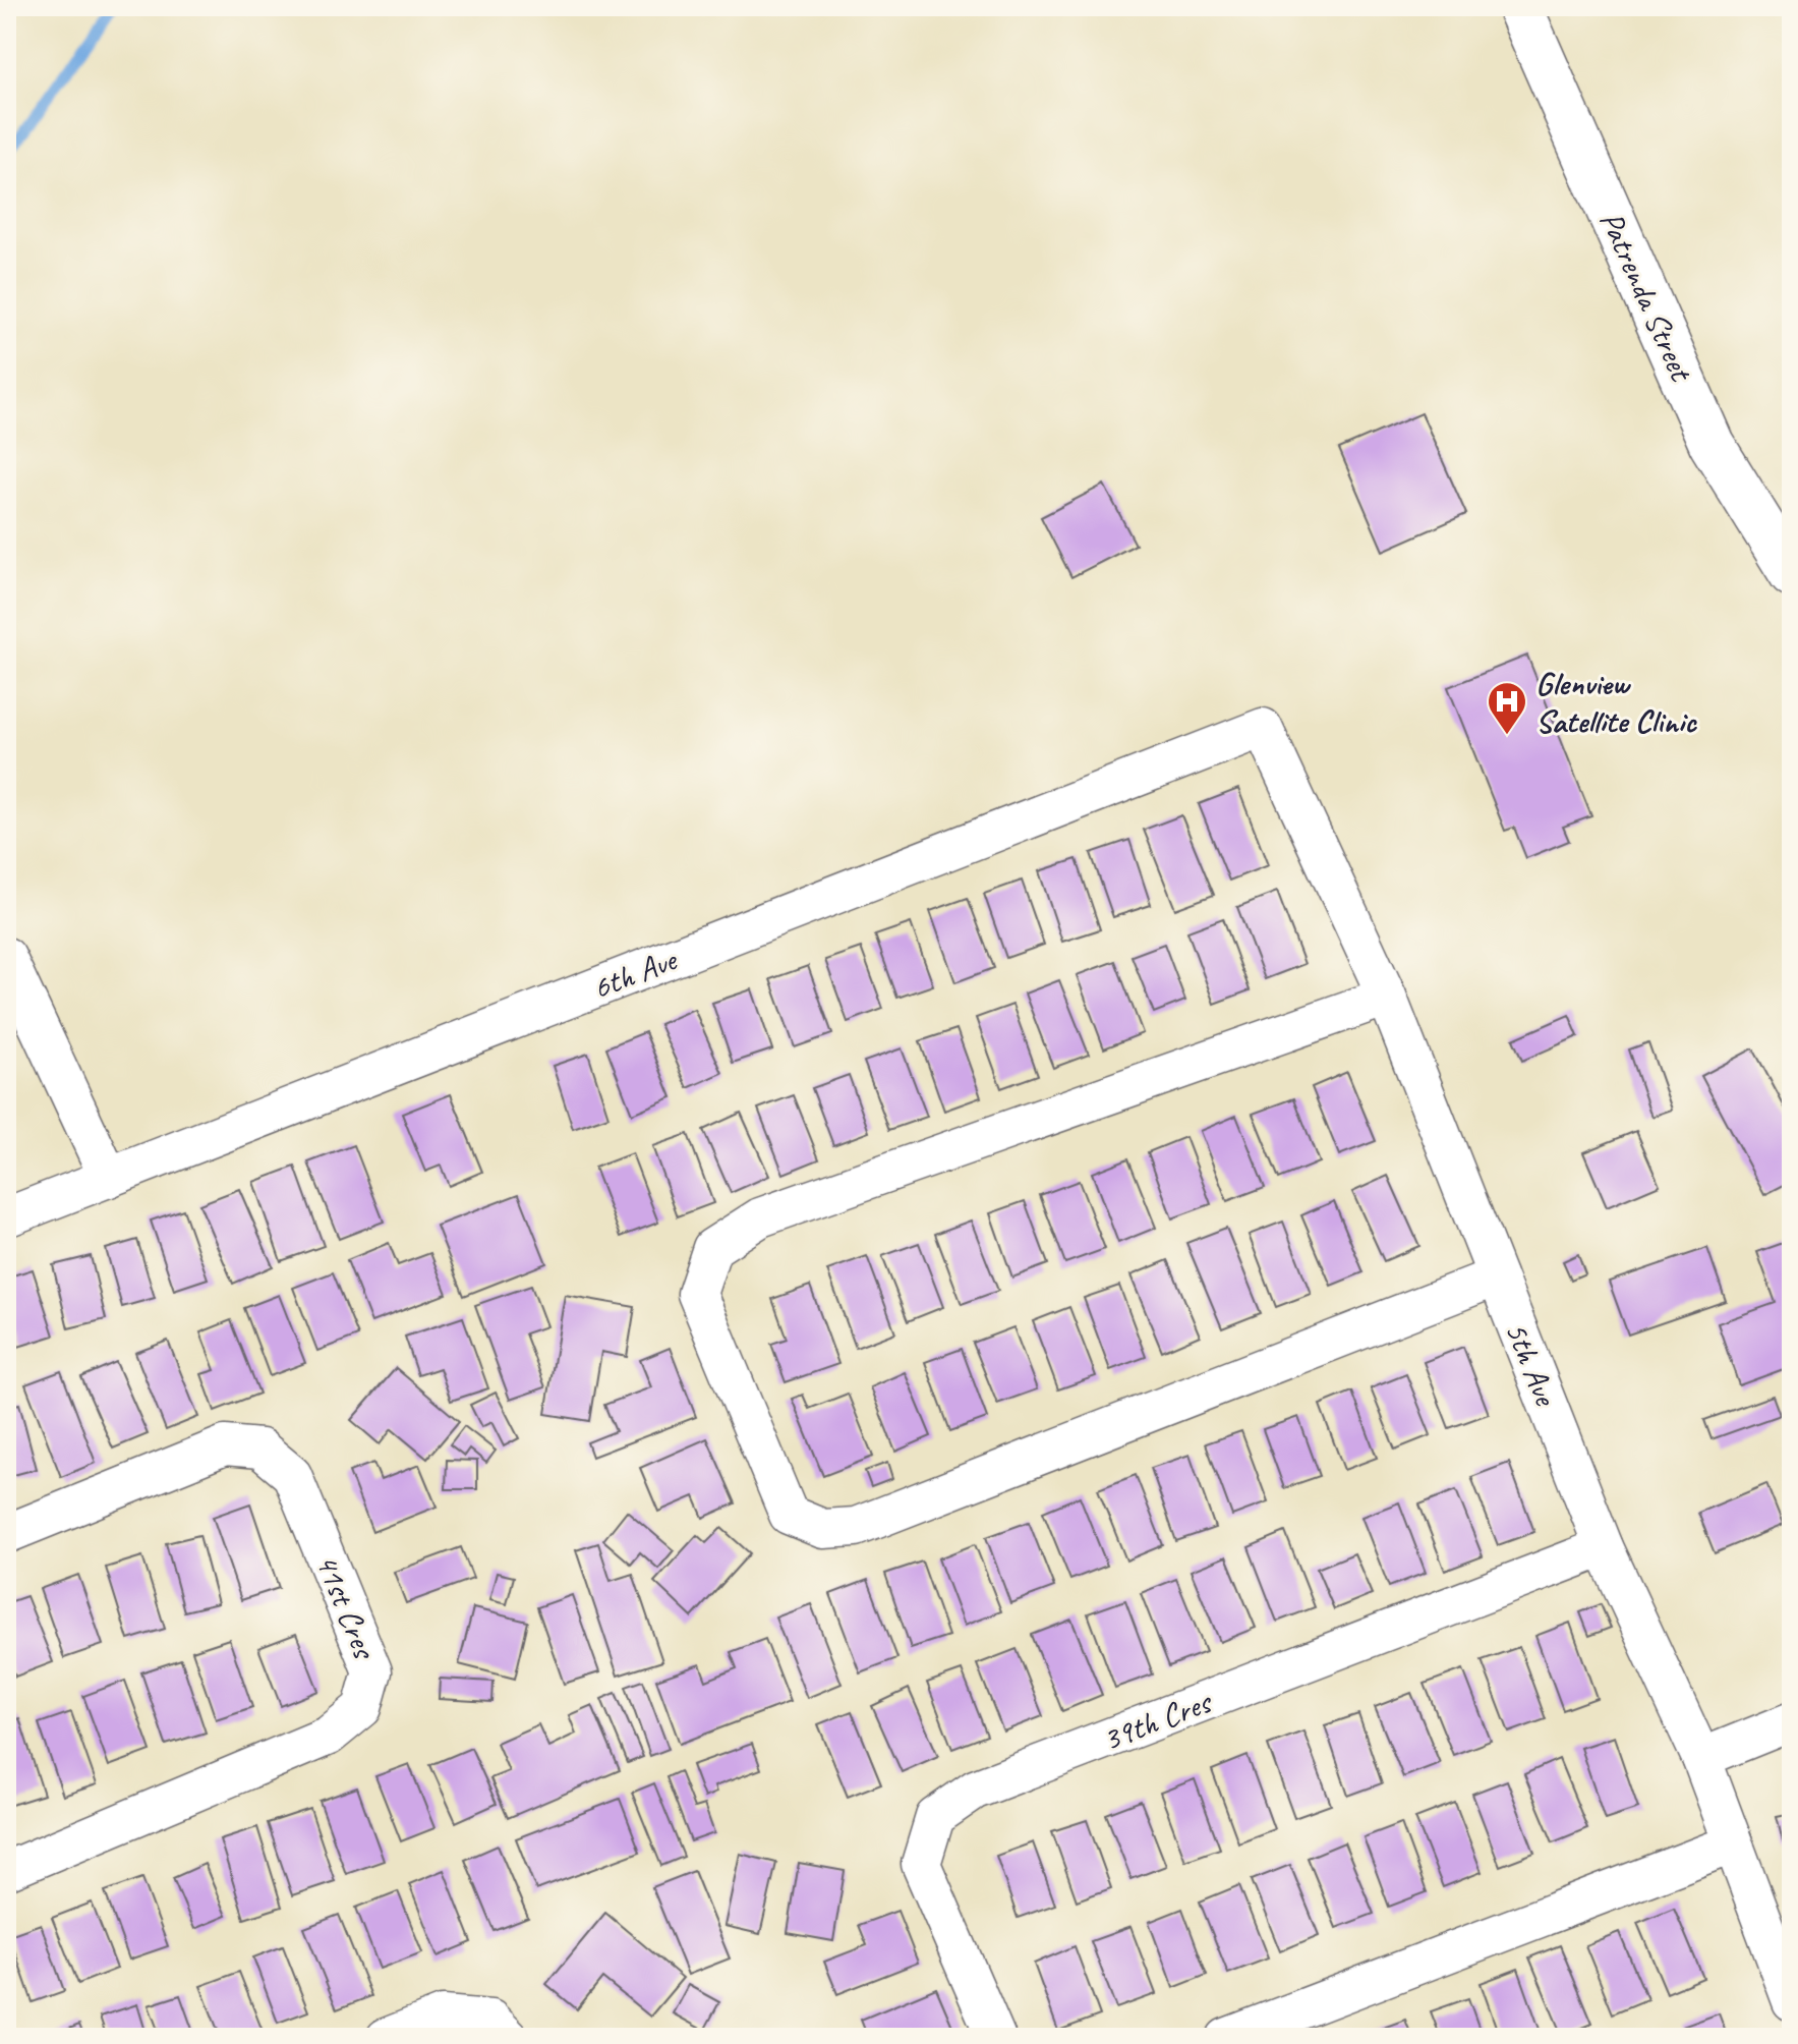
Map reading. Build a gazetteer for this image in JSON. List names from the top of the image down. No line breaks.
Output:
{"streets":{"street":["Patrenda Street","6th Ave","5th Ave","41st Cres","39th Cres"]},"crossings":[["6th Ave","5th Ave"],["5th Ave","39th Cres"]],"places":{"hospital":["Glenview Satellite Clinic"]}}
